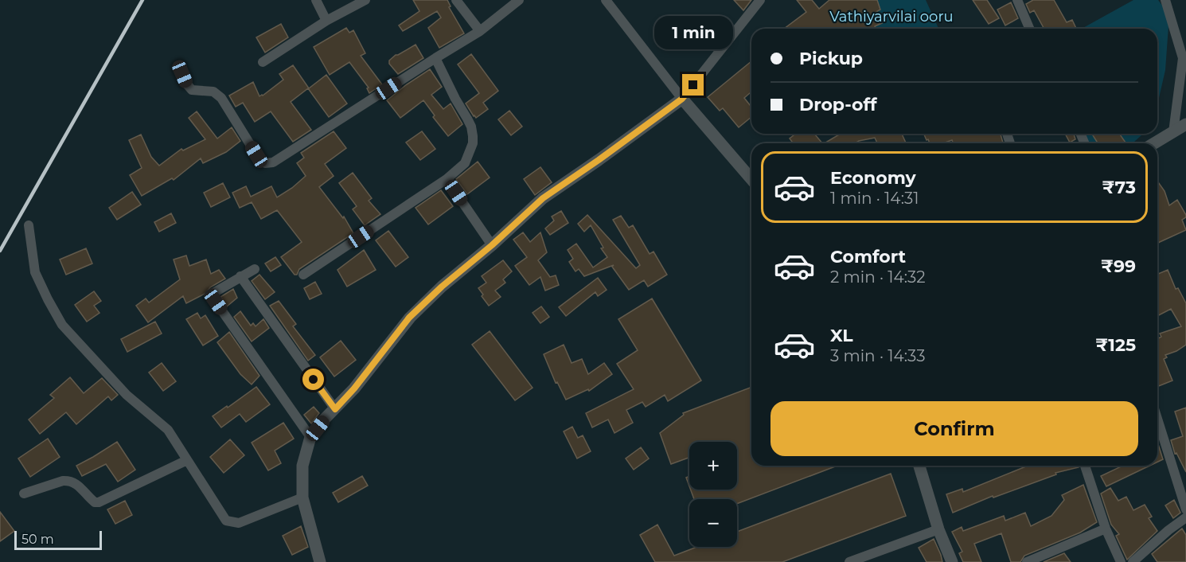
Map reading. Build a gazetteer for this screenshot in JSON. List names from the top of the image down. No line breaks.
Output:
{"parks":["Vathiyarvilai ooru"],"scale_bar":"50 m","page":{"bubble":"1 min","banner":["Pickup","Drop-off"],"list":[{"name":"Economy","note":"1 min · 14:31","value":"₹73"},{"name":"Comfort","note":"2 min · 14:32","value":"₹99"},{"name":"XL","note":"3 min · 14:33","value":"₹125"}],"buttons":"Confirm","map_buttons":["+","−"],"scale":"50 m"}}
